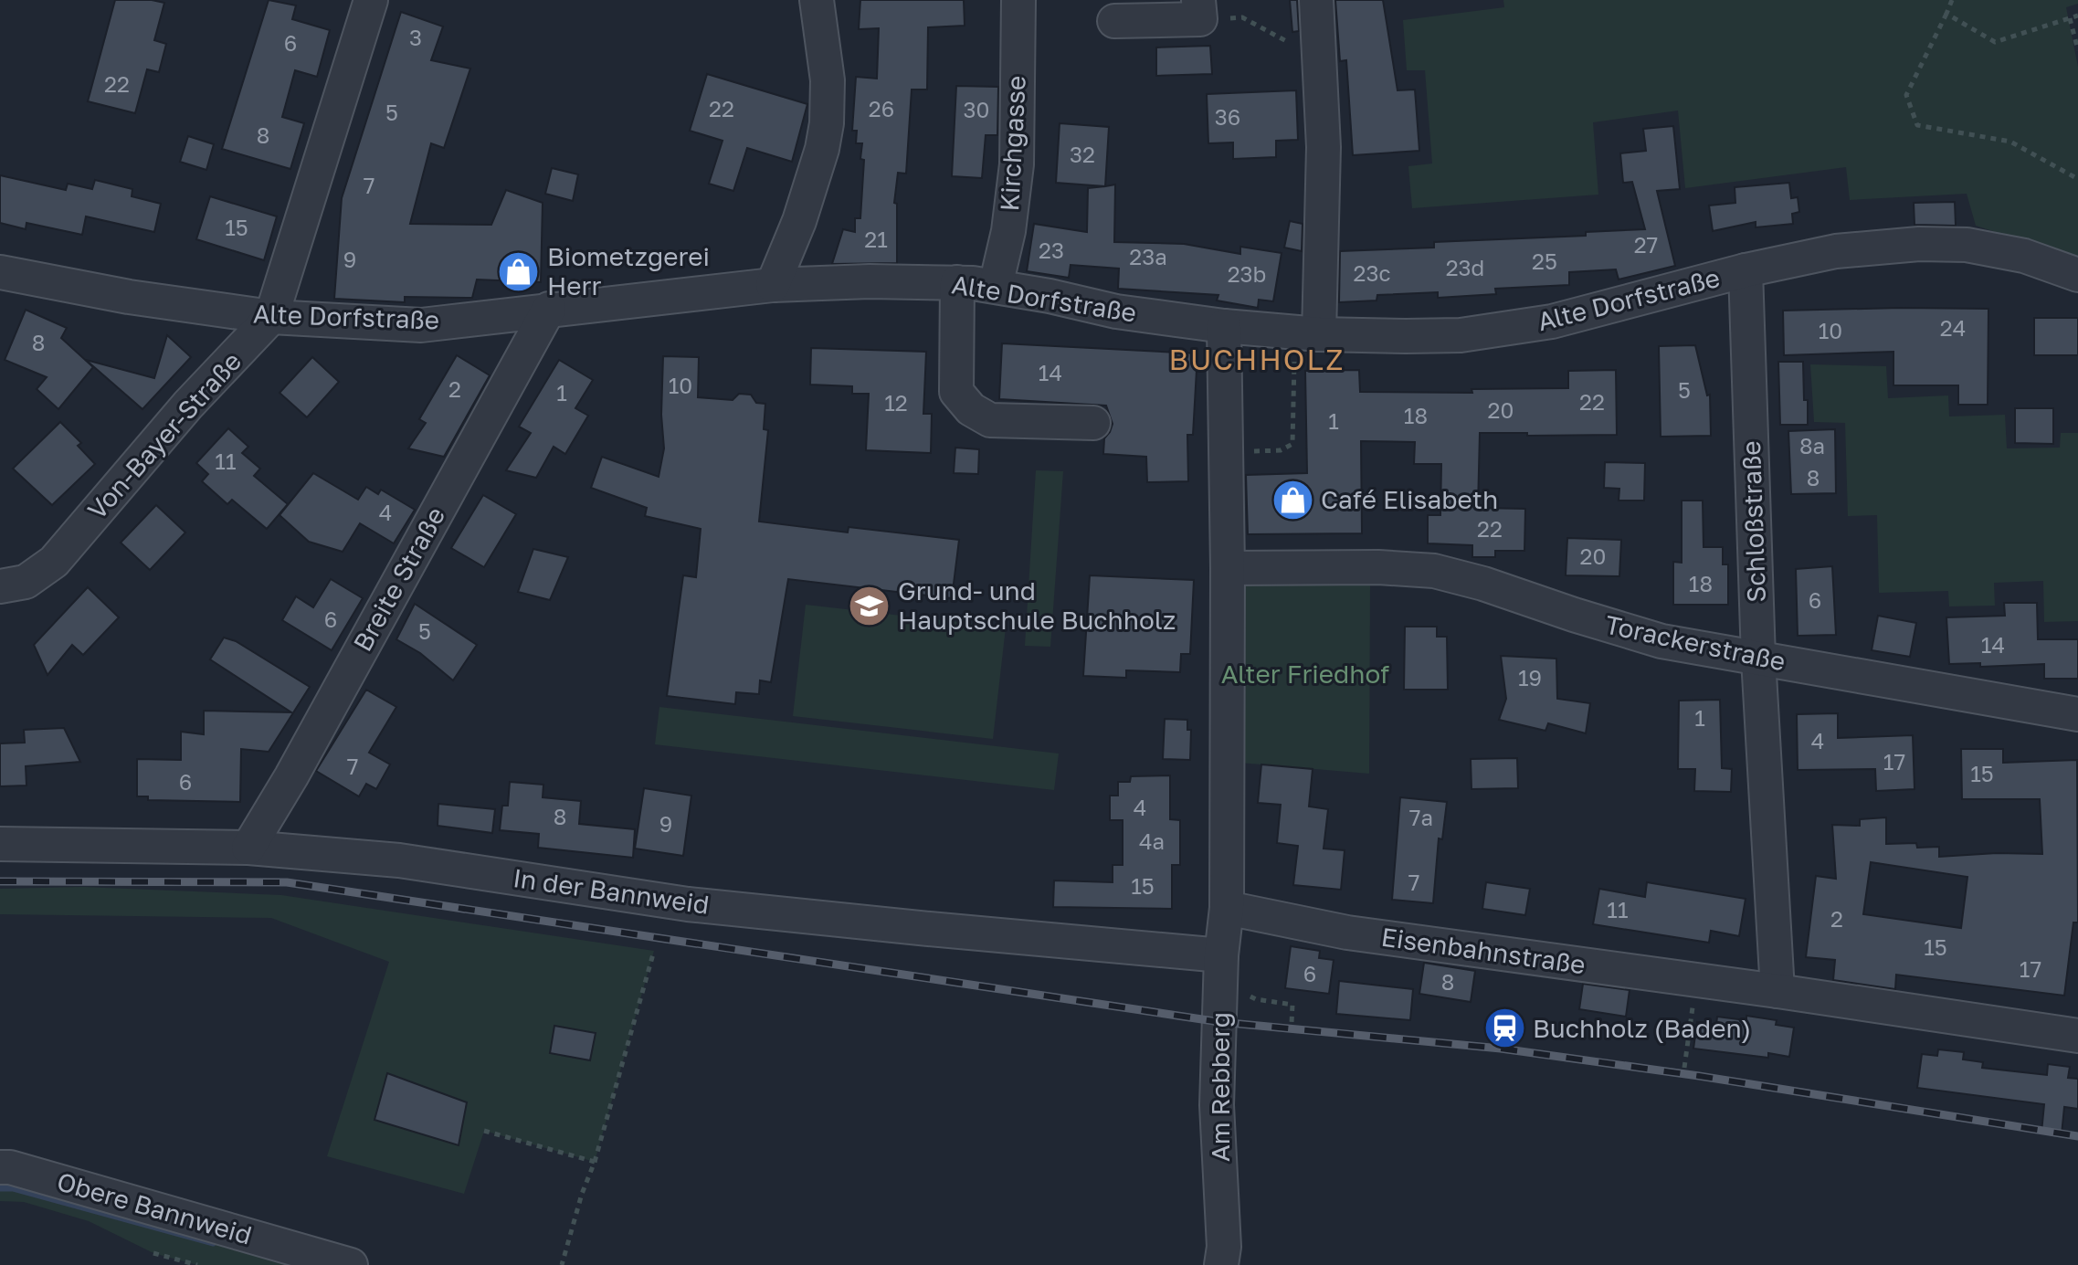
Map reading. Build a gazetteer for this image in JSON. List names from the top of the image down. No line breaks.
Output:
{"streets":{"street":["Kirchgasse","Alte Dorfstraße","Von-Bayer-Straße","Schloßstraße","Breite Straße","Torackerstraße","In der Bannweid","Eisenbahnstraße","Am Rebberg","Obere Bannweid"]},"crossings":[["Kirchgasse","Alte Dorfstraße"],["Alte Dorfstraße","Von-Bayer-Straße"],["Alte Dorfstraße","Schloßstraße"],["Alte Dorfstraße","Breite Straße"],["Schloßstraße","Torackerstraße"],["Schloßstraße","Eisenbahnstraße"],["Breite Straße","In der Bannweid"],["In der Bannweid","Am Rebberg"],["Eisenbahnstraße","Am Rebberg"]],"districts":["BUCHHOLZ"],"parks":["Alter Friedhof"],"places":{"shop":["Biometzgerei Herr","Café Elisabeth"],"school or university":["Grund- und Hauptschule Buchholz"],"station":["Buchholz (Baden)"]},"house_numbers":["3","6","22","22","26","30","5","36","8","32","7","15","21","27","23","23a","9","25","23d","23c","23b","24","10","8","14","10","2","5","1","22","12","20","18","1","8a","11","8","4","22","20","18","6","6","5","14","19","1","4","17","7","15","6","4","8","7a","9","4a","7","15","11","2","15","17","6","8"]}
